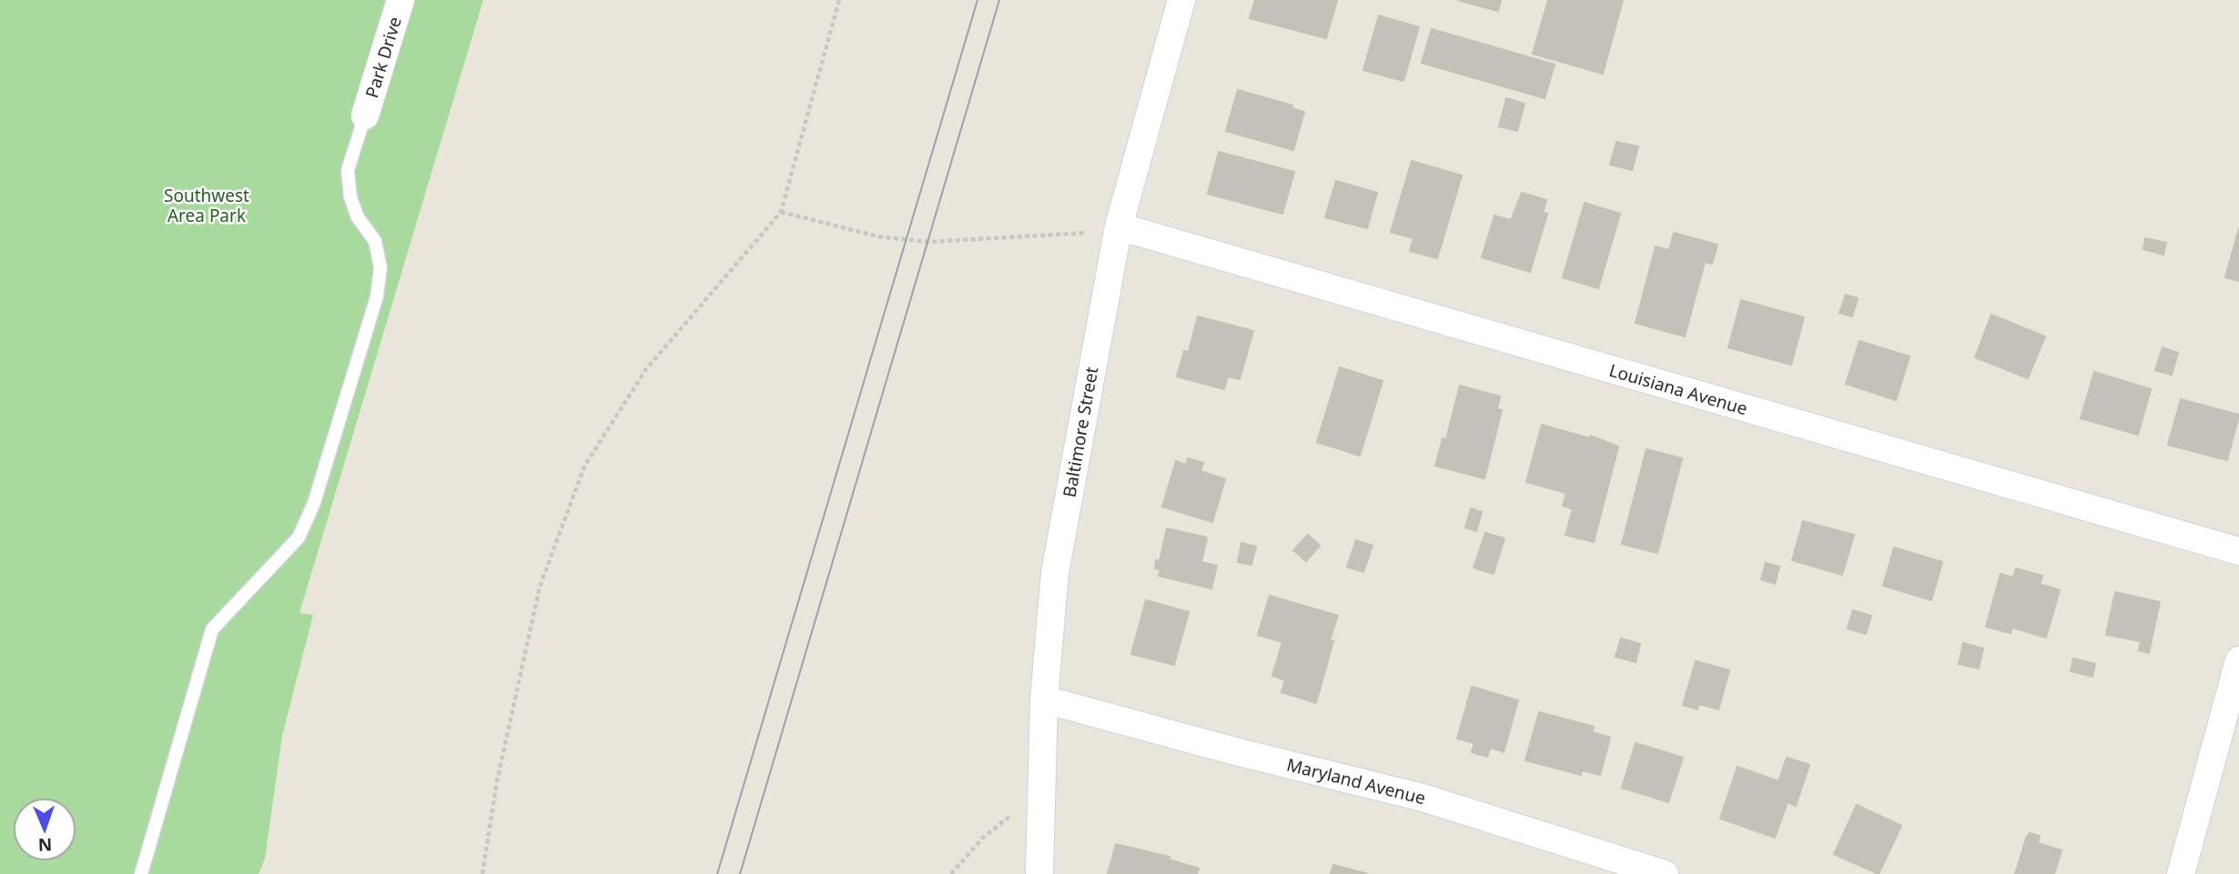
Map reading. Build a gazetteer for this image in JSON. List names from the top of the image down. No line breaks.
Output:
{"streets":{"street":["Park Drive","Louisiana Avenue","Baltimore Street","Maryland Avenue"]},"crossings":[["Louisiana Avenue","Baltimore Street"],["Baltimore Street","Maryland Avenue"]],"parks":["Southwest Area Park"],"north":"bottom"}
